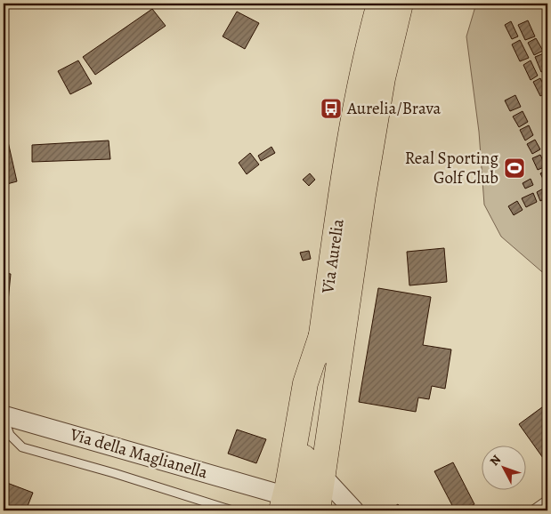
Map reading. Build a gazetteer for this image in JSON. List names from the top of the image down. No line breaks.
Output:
{"streets":{"highway":["Via Aurelia"],"street":["Via della Maglianella"]},"places":{"bus stop":["Aurelia/Brava"],"sports":["Real Sporting Golf Club"]},"north":"top left"}
